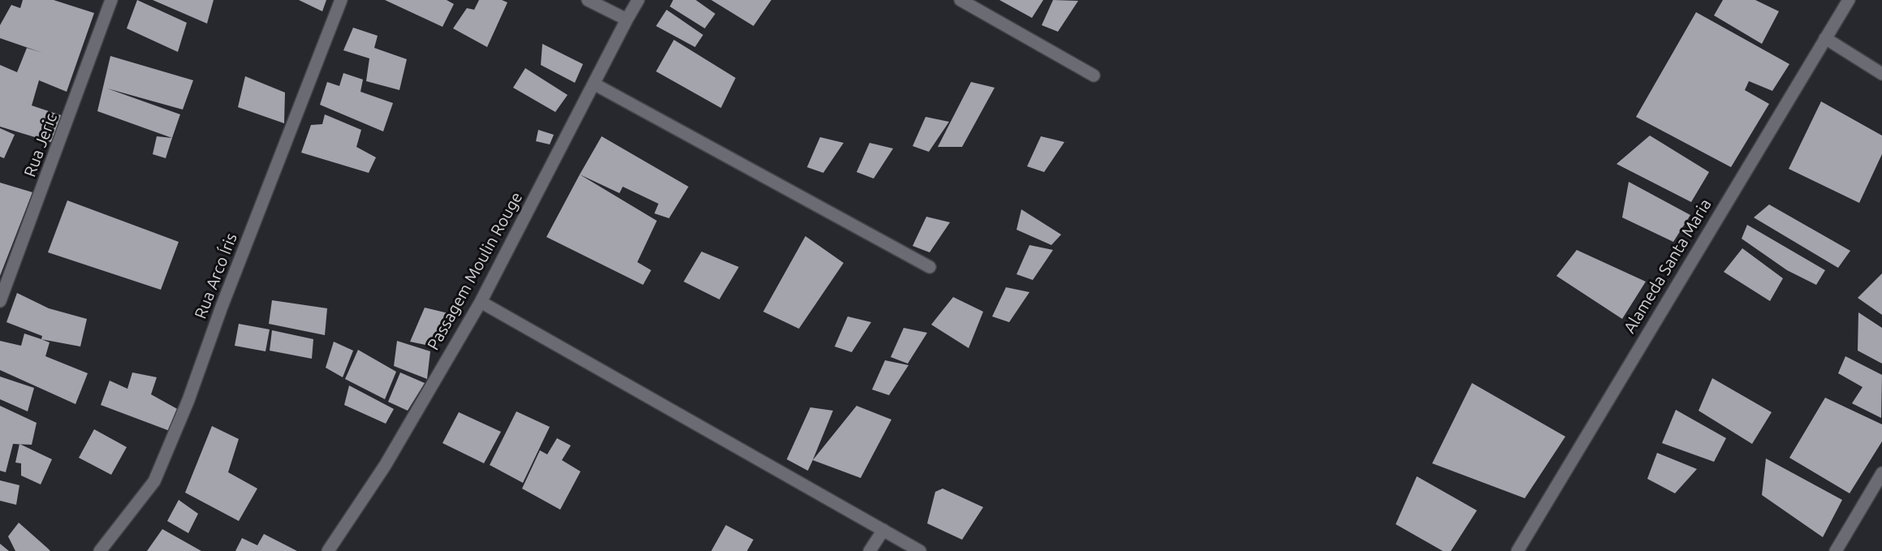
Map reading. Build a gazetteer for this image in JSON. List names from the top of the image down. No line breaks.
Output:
{"streets":{"street":["Rua Jeric","Alameda Santa Maria","Passagem Moulin Rouge","Rua Arco Íris"]}}
